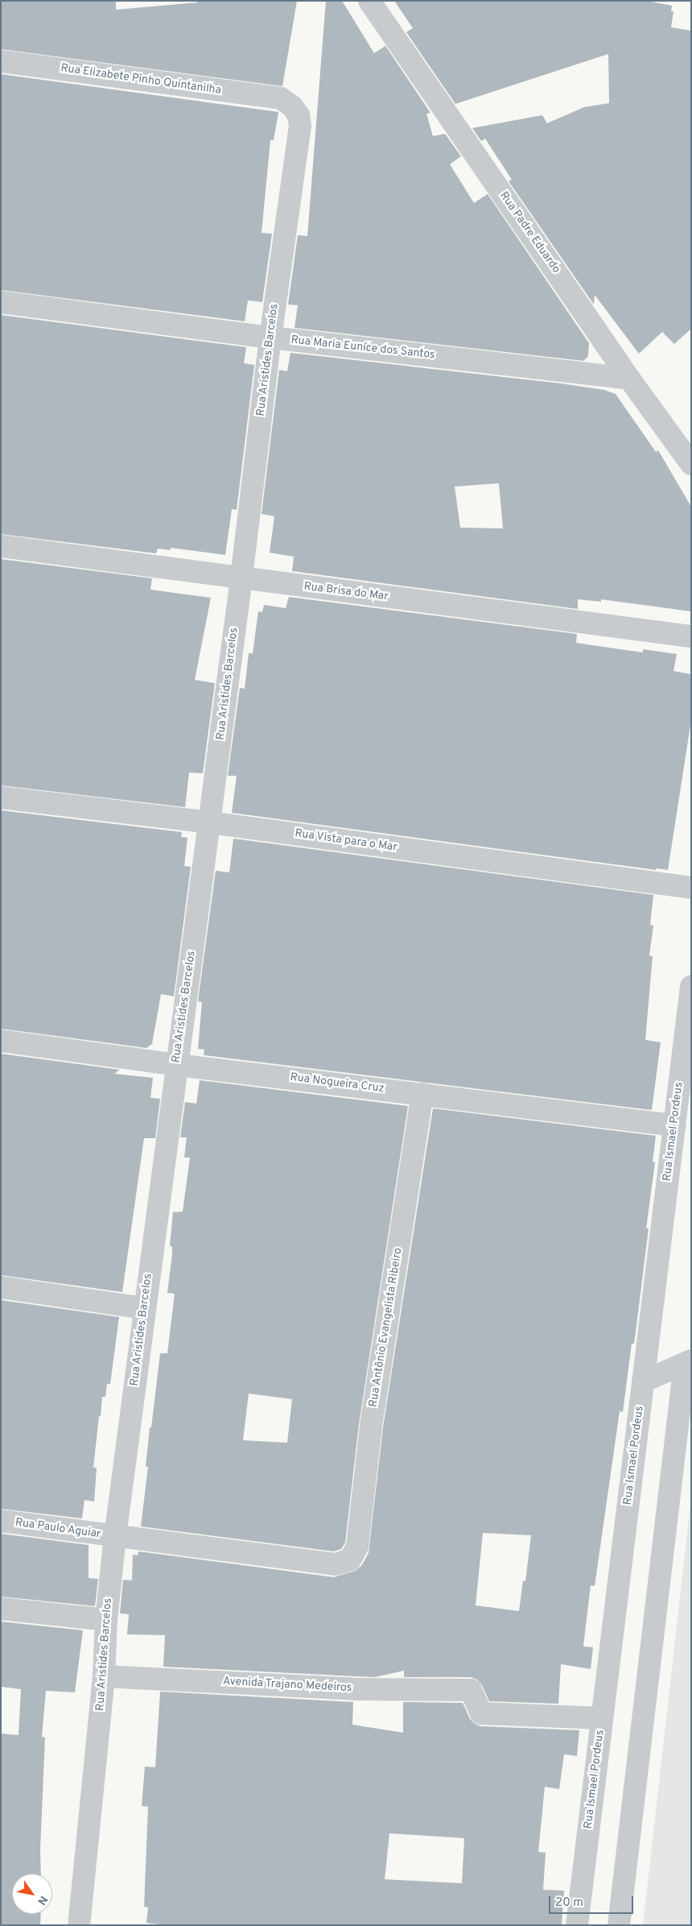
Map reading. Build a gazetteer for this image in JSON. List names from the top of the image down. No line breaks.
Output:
{"streets":{"street":["Rua Elizabete Pinho Quintanilha","Rua Padre Eduardo","Rua Maria Euníce dos Santos","Rua Aristides Barcelos","Rua Brisa do Mar","Rua Vista para o Mar","Rua Nogueira Cruz","Rua Ismael Pordeus","Rua Antônio Evangelista Ribeiro","Rua Paulo Aguiar","Avenida Trajano Medeiros"]},"crossings":[["Rua Elizabete Pinho Quintanilha","Rua Aristides Barcelos"],["Rua Padre Eduardo","Rua Maria Euníce dos Santos"],["Rua Maria Euníce dos Santos","Rua Aristides Barcelos"],["Rua Aristides Barcelos","Rua Brisa do Mar"],["Rua Aristides Barcelos","Rua Vista para o Mar"],["Rua Aristides Barcelos","Rua Nogueira Cruz"],["Rua Aristides Barcelos","Rua Paulo Aguiar"],["Rua Aristides Barcelos","Avenida Trajano Medeiros"],["Rua Nogueira Cruz","Rua Ismael Pordeus"],["Rua Nogueira Cruz","Rua Antônio Evangelista Ribeiro"],["Rua Ismael Pordeus","Avenida Trajano Medeiros"],["Rua Antônio Evangelista Ribeiro","Rua Paulo Aguiar"]],"scale_bar":"20 m","north":"bottom right"}
